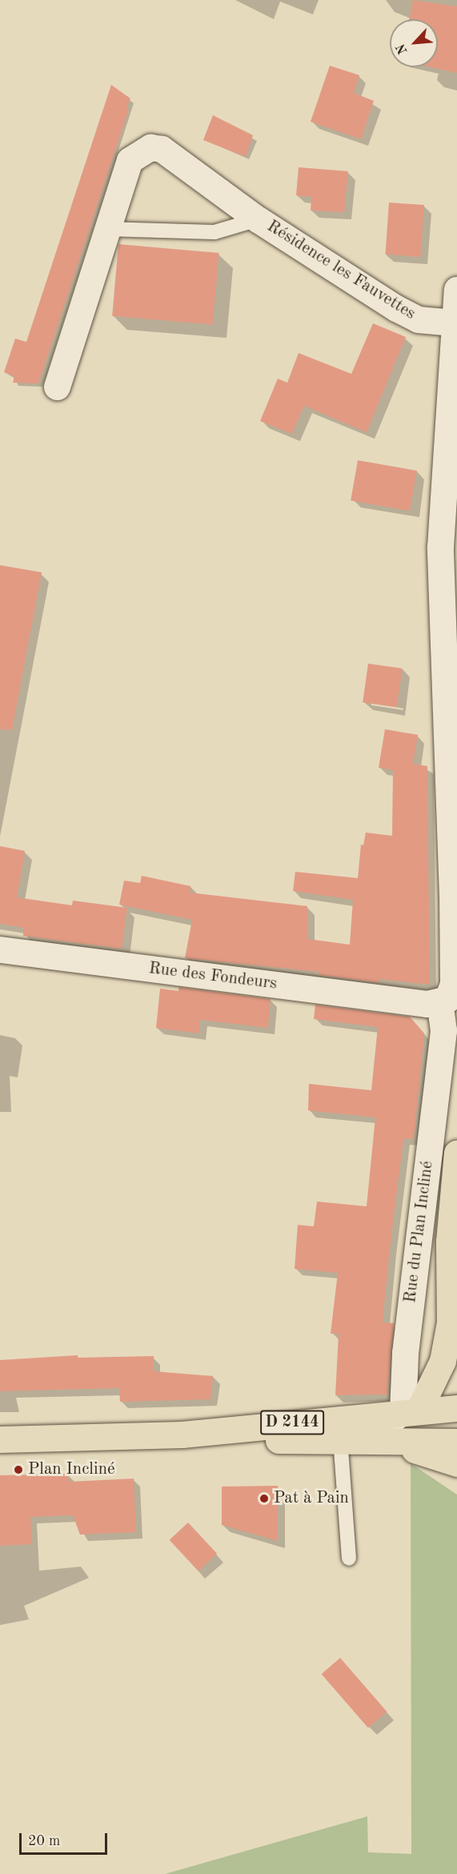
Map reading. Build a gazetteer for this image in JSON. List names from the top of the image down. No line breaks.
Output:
{"streets":{"main road":["D 2144"],"street":["Résidence les Fauvettes","Rue des Fondeurs","Rue du Plan Incliné"]},"crossings":[["Rue des Fondeurs","Rue du Plan Incliné"],["Rue du Plan Incliné","D 2144"]],"places":["Plan Incliné","Pat à Pain"],"scale_bar":"20 m","north":"bottom left"}
